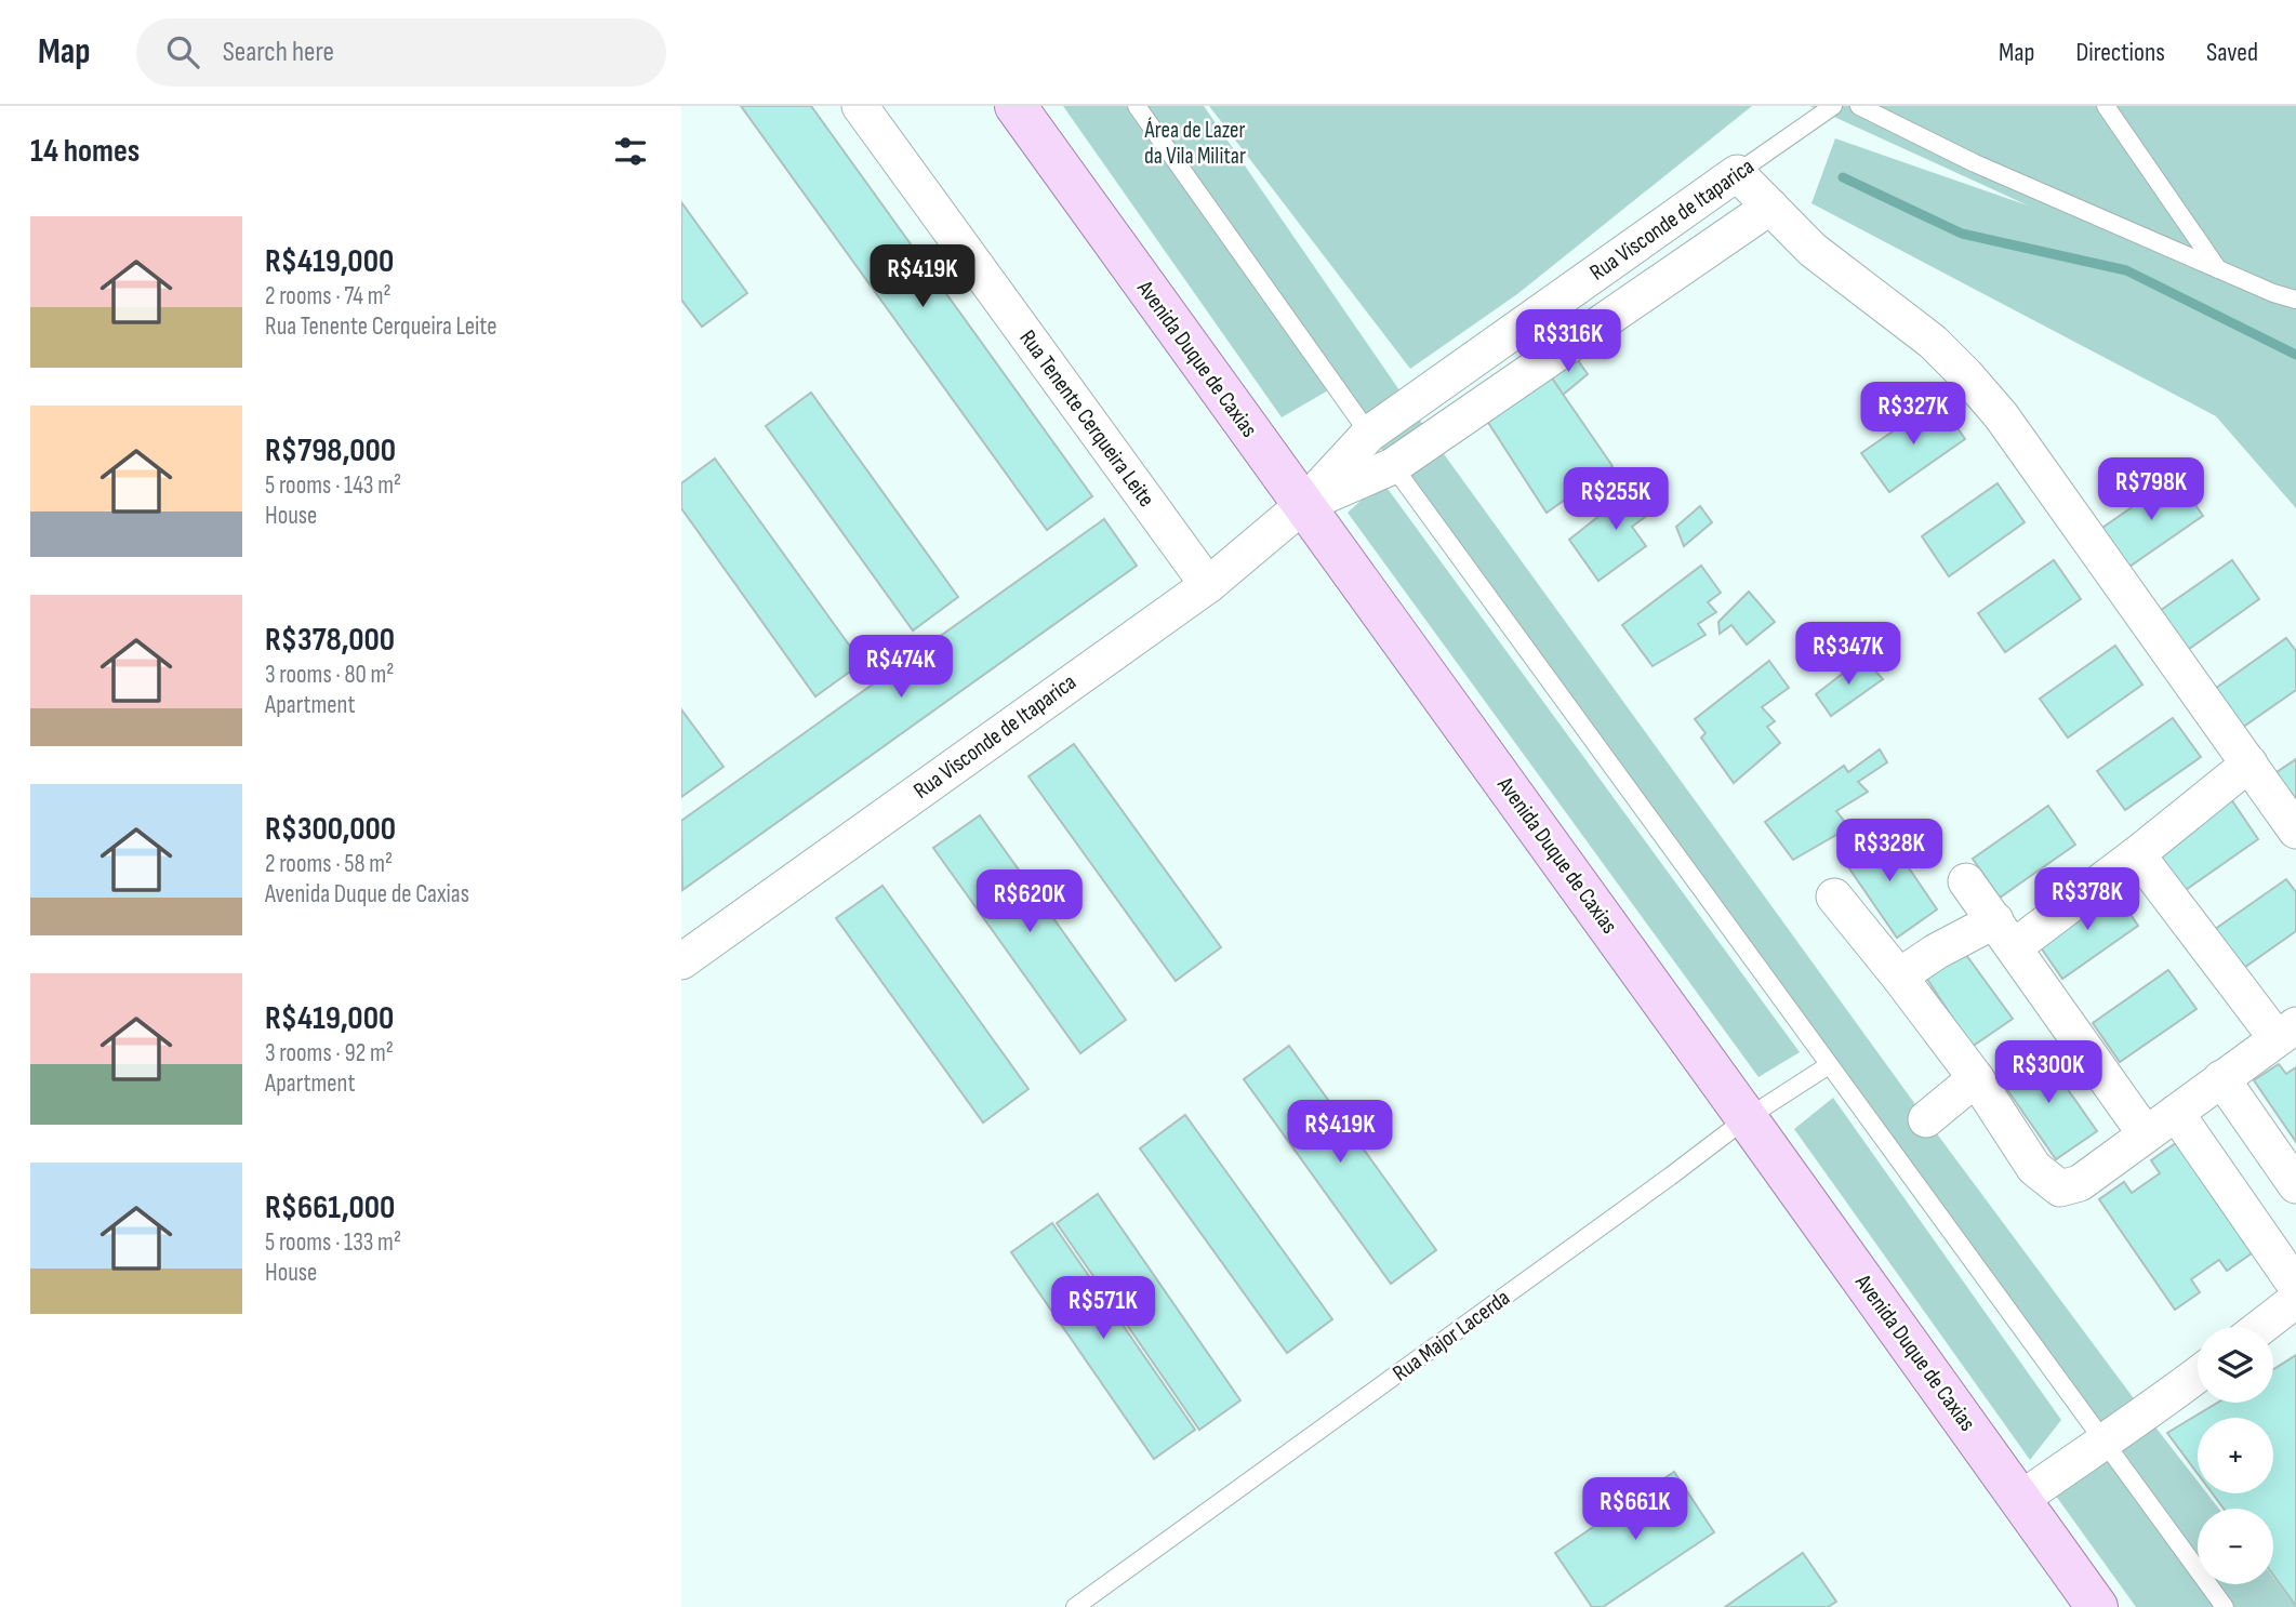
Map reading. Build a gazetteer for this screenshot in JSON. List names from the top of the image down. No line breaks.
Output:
{"streets":{"main road":["Avenida Duque de Caxias"],"street":["Rua Visconde de Itaparica","Rua Tenente Cerqueira Leite"],"lane":["Rua Major Lacerda"]},"crossings":[["Rua Visconde de Itaparica","Avenida Duque de Caxias"],["Rua Visconde de Itaparica","Rua Tenente Cerqueira Leite"],["Avenida Duque de Caxias","Rua Major Lacerda"]],"parks":["Área de Lazer da Vila Militar"],"page":{"header":"Map","search":"Search here","nav":["Map","Directions","Saved"],"heading":"14 homes","list":[{"name":"R$419,000","note":"2 rooms · 74 m² · Rua Tenente Cerqueira Leite"},{"name":"R$798,000","note":"5 rooms · 143 m² · House"},{"name":"R$378,000","note":"3 rooms · 80 m² · Apartment"},{"name":"R$300,000","note":"2 rooms · 58 m² · Avenida Duque de Caxias"},{"name":"R$419,000","note":"3 rooms · 92 m² · Apartment"},{"name":"R$661,000","note":"5 rooms · 133 m² · House"}],"price":["R$419K","R$316K","R$327K","R$798K","R$255K","R$347K","R$474K","R$328K","R$378K","R$620K","R$300K","R$419K","R$571K","R$661K"],"map_buttons":["+","−"]}}
